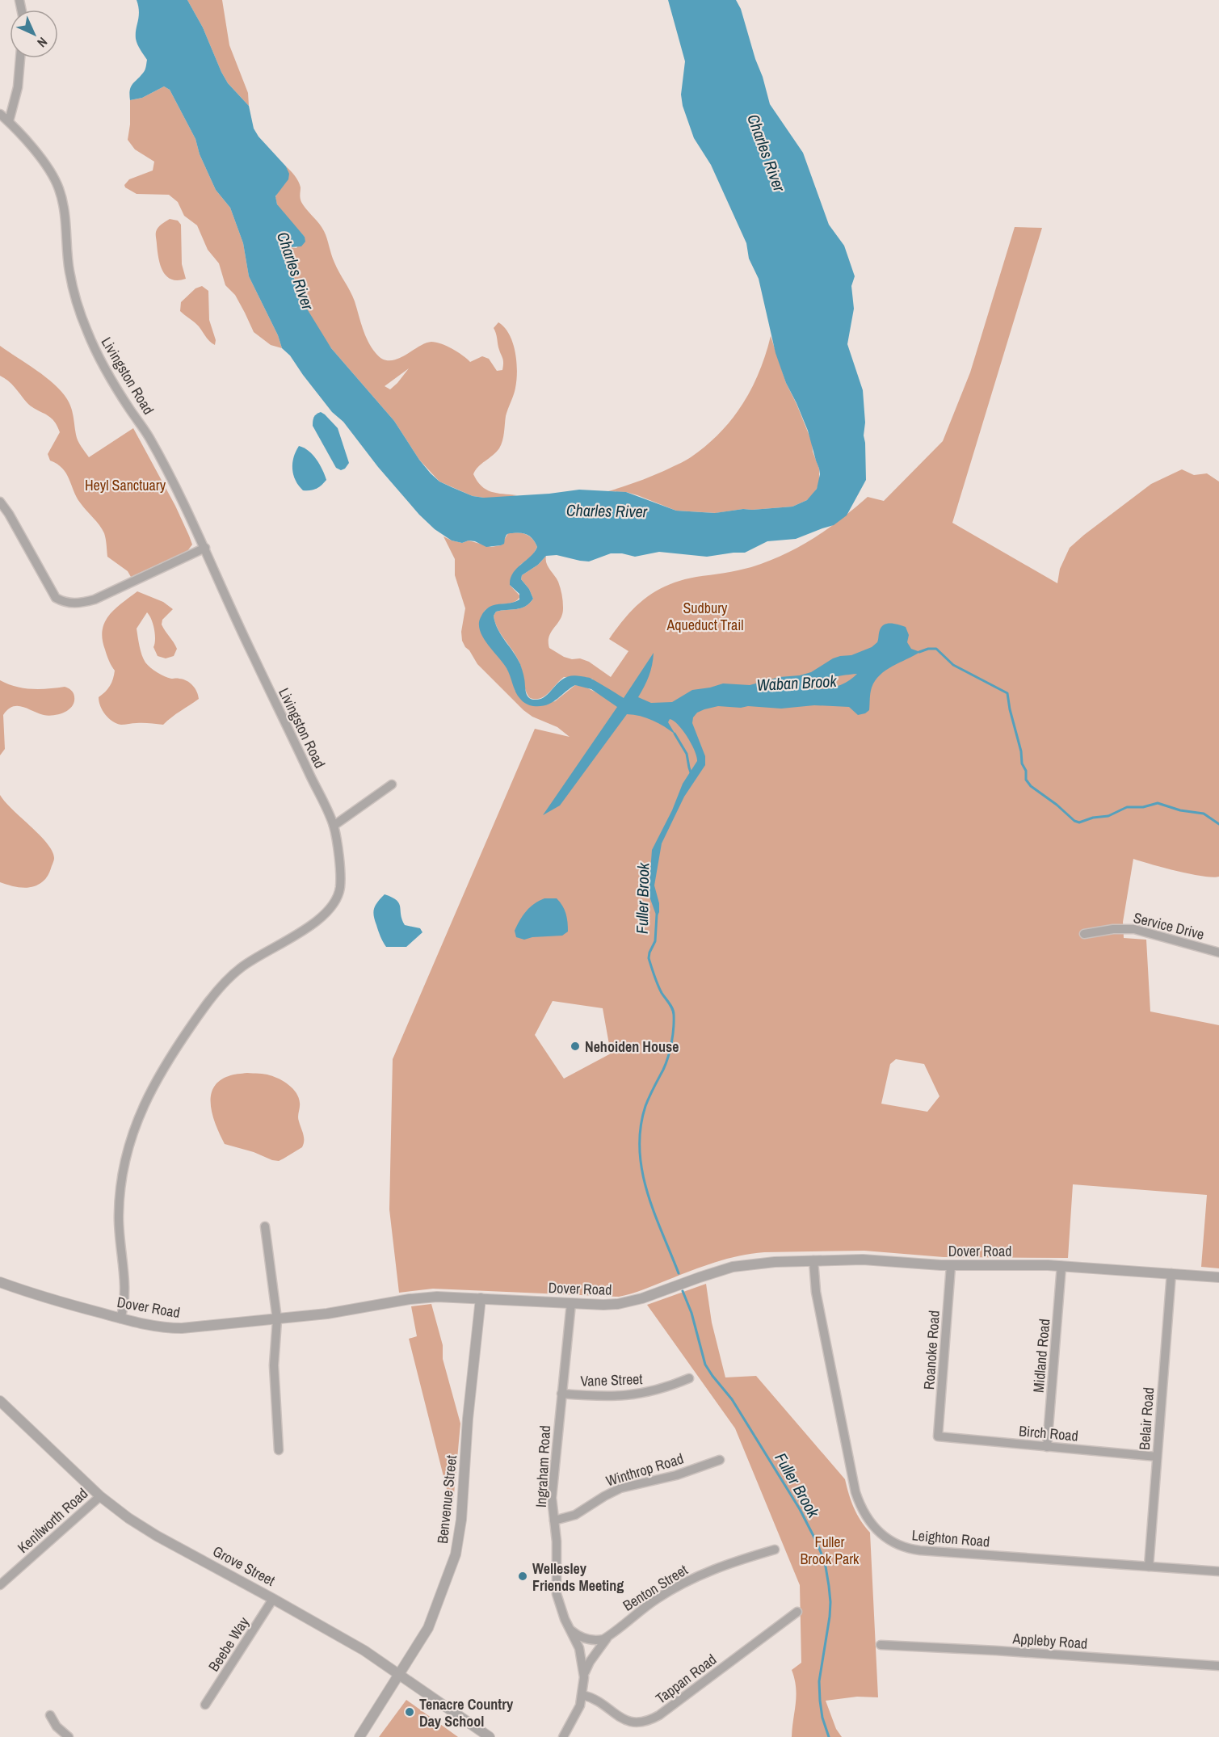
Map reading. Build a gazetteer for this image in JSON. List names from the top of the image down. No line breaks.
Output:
{"streets":{"street":["Livingston Road","Service Drive","Dover Road","Roanoke Road","Midland Road","Vane Street","Belair Road","Birch Road","Ingraham Road","Winthrop Road","Benvenue Street","Kenilworth Road","Leighton Road","Grove Street","Benton Street","Appleby Road","Beebe Way","Tappan Road"]},"crossings":[["Livingston Road","Dover Road"],["Dover Road","Roanoke Road"],["Dover Road","Midland Road"],["Dover Road","Belair Road"],["Dover Road","Ingraham Road"],["Dover Road","Benvenue Street"],["Dover Road","Leighton Road"],["Roanoke Road","Birch Road"],["Midland Road","Birch Road"],["Vane Street","Ingraham Road"],["Belair Road","Birch Road"],["Belair Road","Leighton Road"],["Ingraham Road","Winthrop Road"],["Ingraham Road","Benton Street"],["Ingraham Road","Tappan Road"],["Benvenue Street","Grove Street"],["Kenilworth Road","Grove Street"],["Grove Street","Beebe Way"]],"water":["Charles River","Waban Brook","Fuller Brook"],"parks":["Heyl Sanctuary","Sudbury Aqueduct Trail","Fuller Brook Park"],"places":["Nehoiden House","Wellesley Friends Meeting","Tenacre Country Day School"],"north":"bottom right"}
